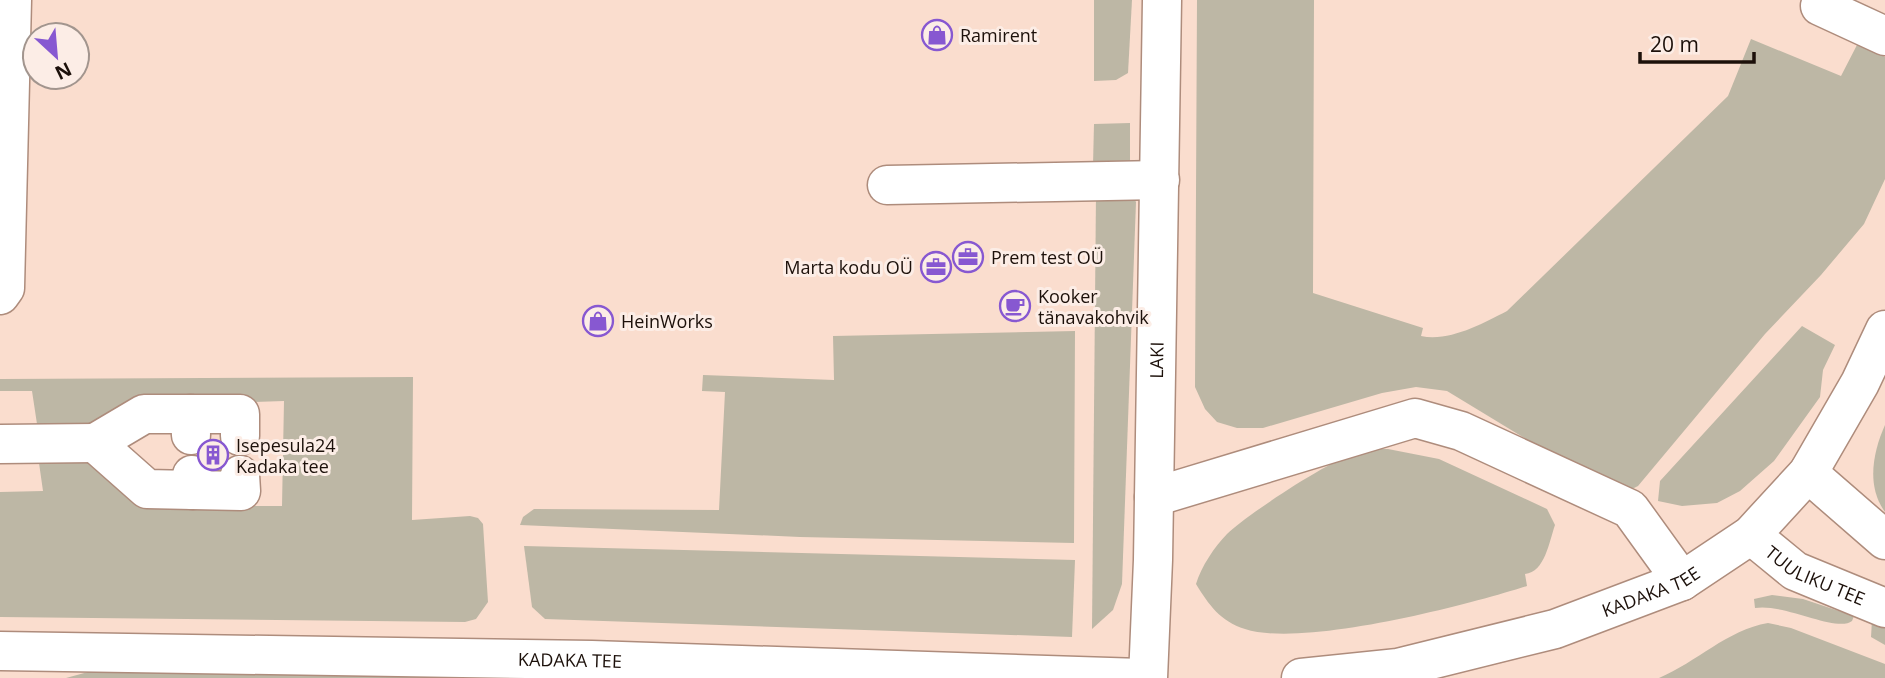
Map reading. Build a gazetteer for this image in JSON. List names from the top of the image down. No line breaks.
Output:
{"streets":{"main road":["LAKI","TUULIKU TEE","KADAKA TEE"]},"crossings":[["TUULIKU TEE","KADAKA TEE"]],"places":{"shop":["Ramirent","HeinWorks"],"office":["Prem test OÜ","Marta kodu OÜ"],"cafe":["Kooker tänavakohvik"],"building":["Isepesula24 Kadaka tee"]},"scale_bar":"20 m","north":"bottom right"}
